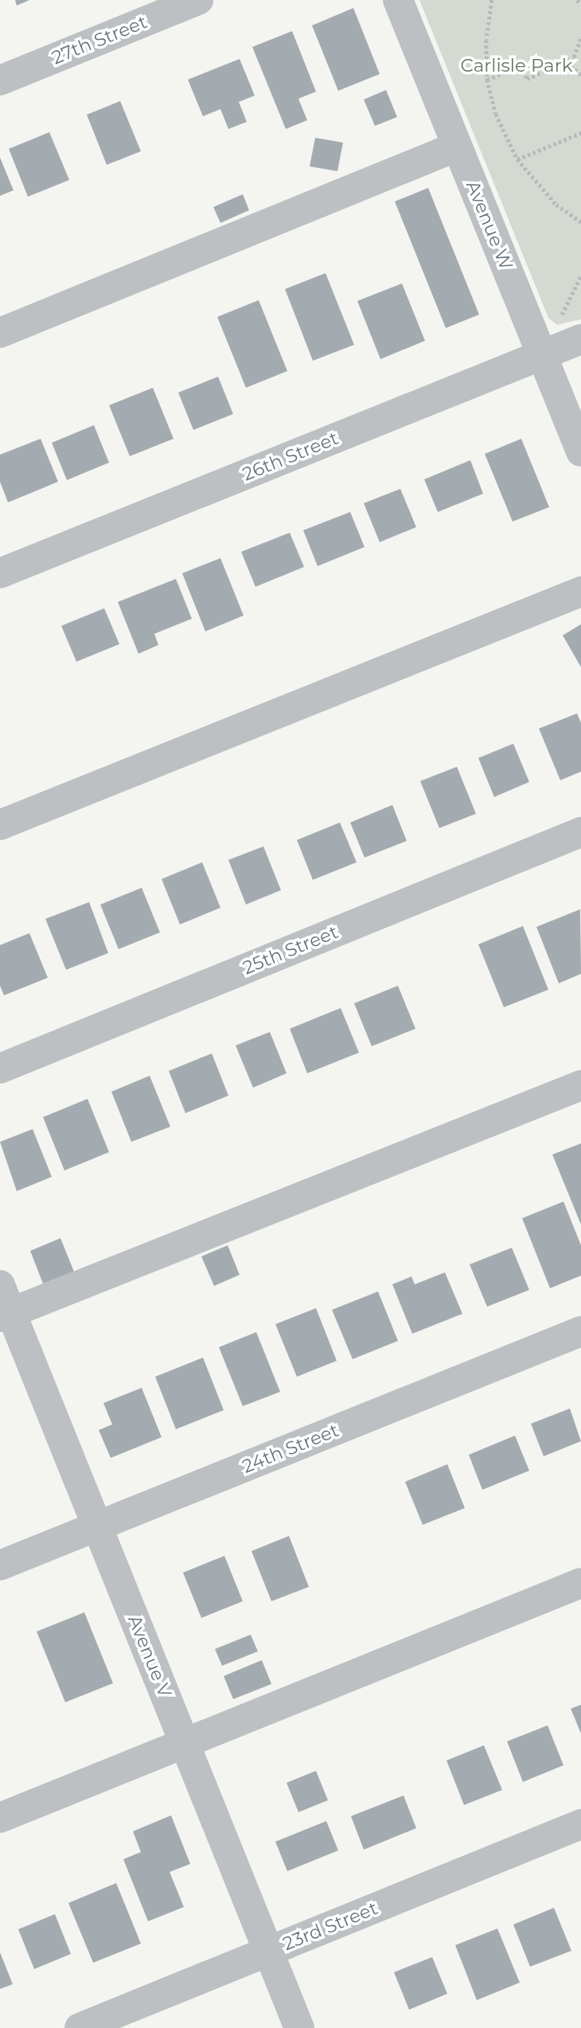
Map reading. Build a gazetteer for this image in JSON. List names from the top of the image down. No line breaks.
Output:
{"streets":{"street":["27th Street","Avenue W","26th Street","25th Street","24th Street","Avenue V","23rd Street"]},"crossings":[["Avenue W","26th Street"],["24th Street","Avenue V"],["Avenue V","23rd Street"]],"parks":["Carlisle Park"]}
